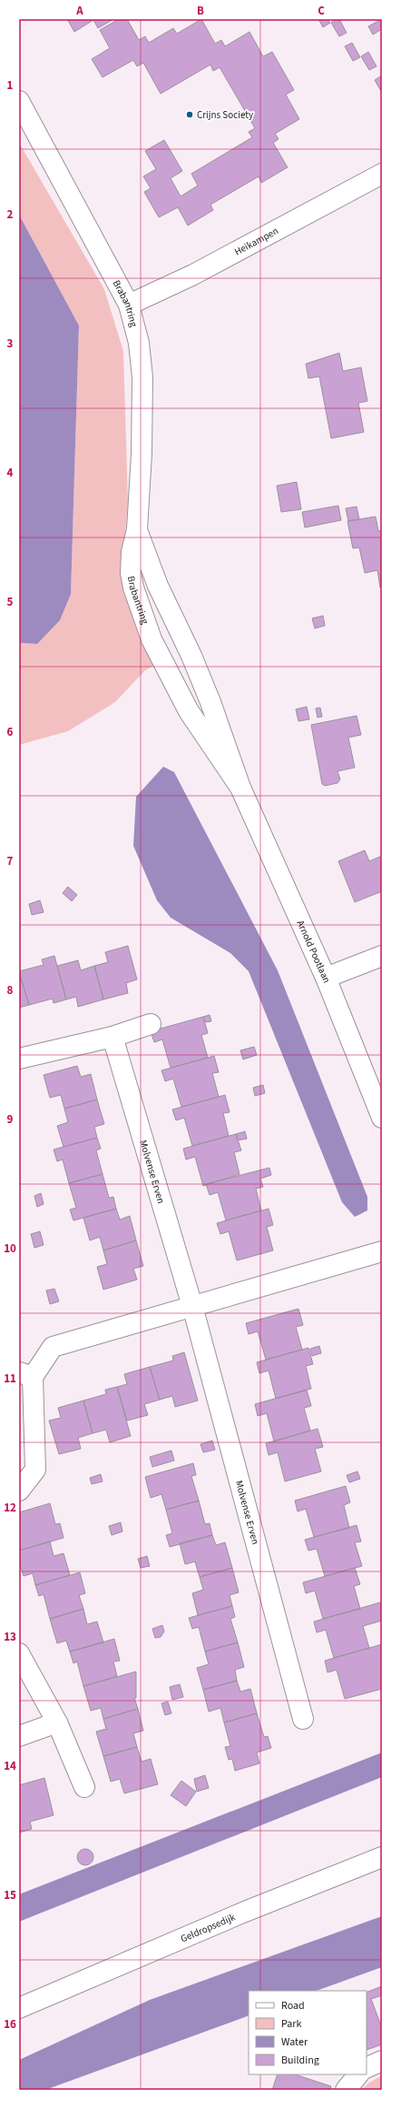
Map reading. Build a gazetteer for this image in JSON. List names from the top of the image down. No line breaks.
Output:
{"streets":{"street":["Heikampen","Brabantring","Arnold Pootlaan","Molvense Erven","Geldropsedijk"]},"crossings":[["Heikampen","Brabantring"],["Brabantring","Arnold Pootlaan"]],"places":["Crijns Society"],"legend":["Road","Park","Water","Building"],"grid":{"columns":["A","B","C"],"rows":["1","2","3","4","5","6","7","8","9","10","11","12","13","14","15","16"]}}
